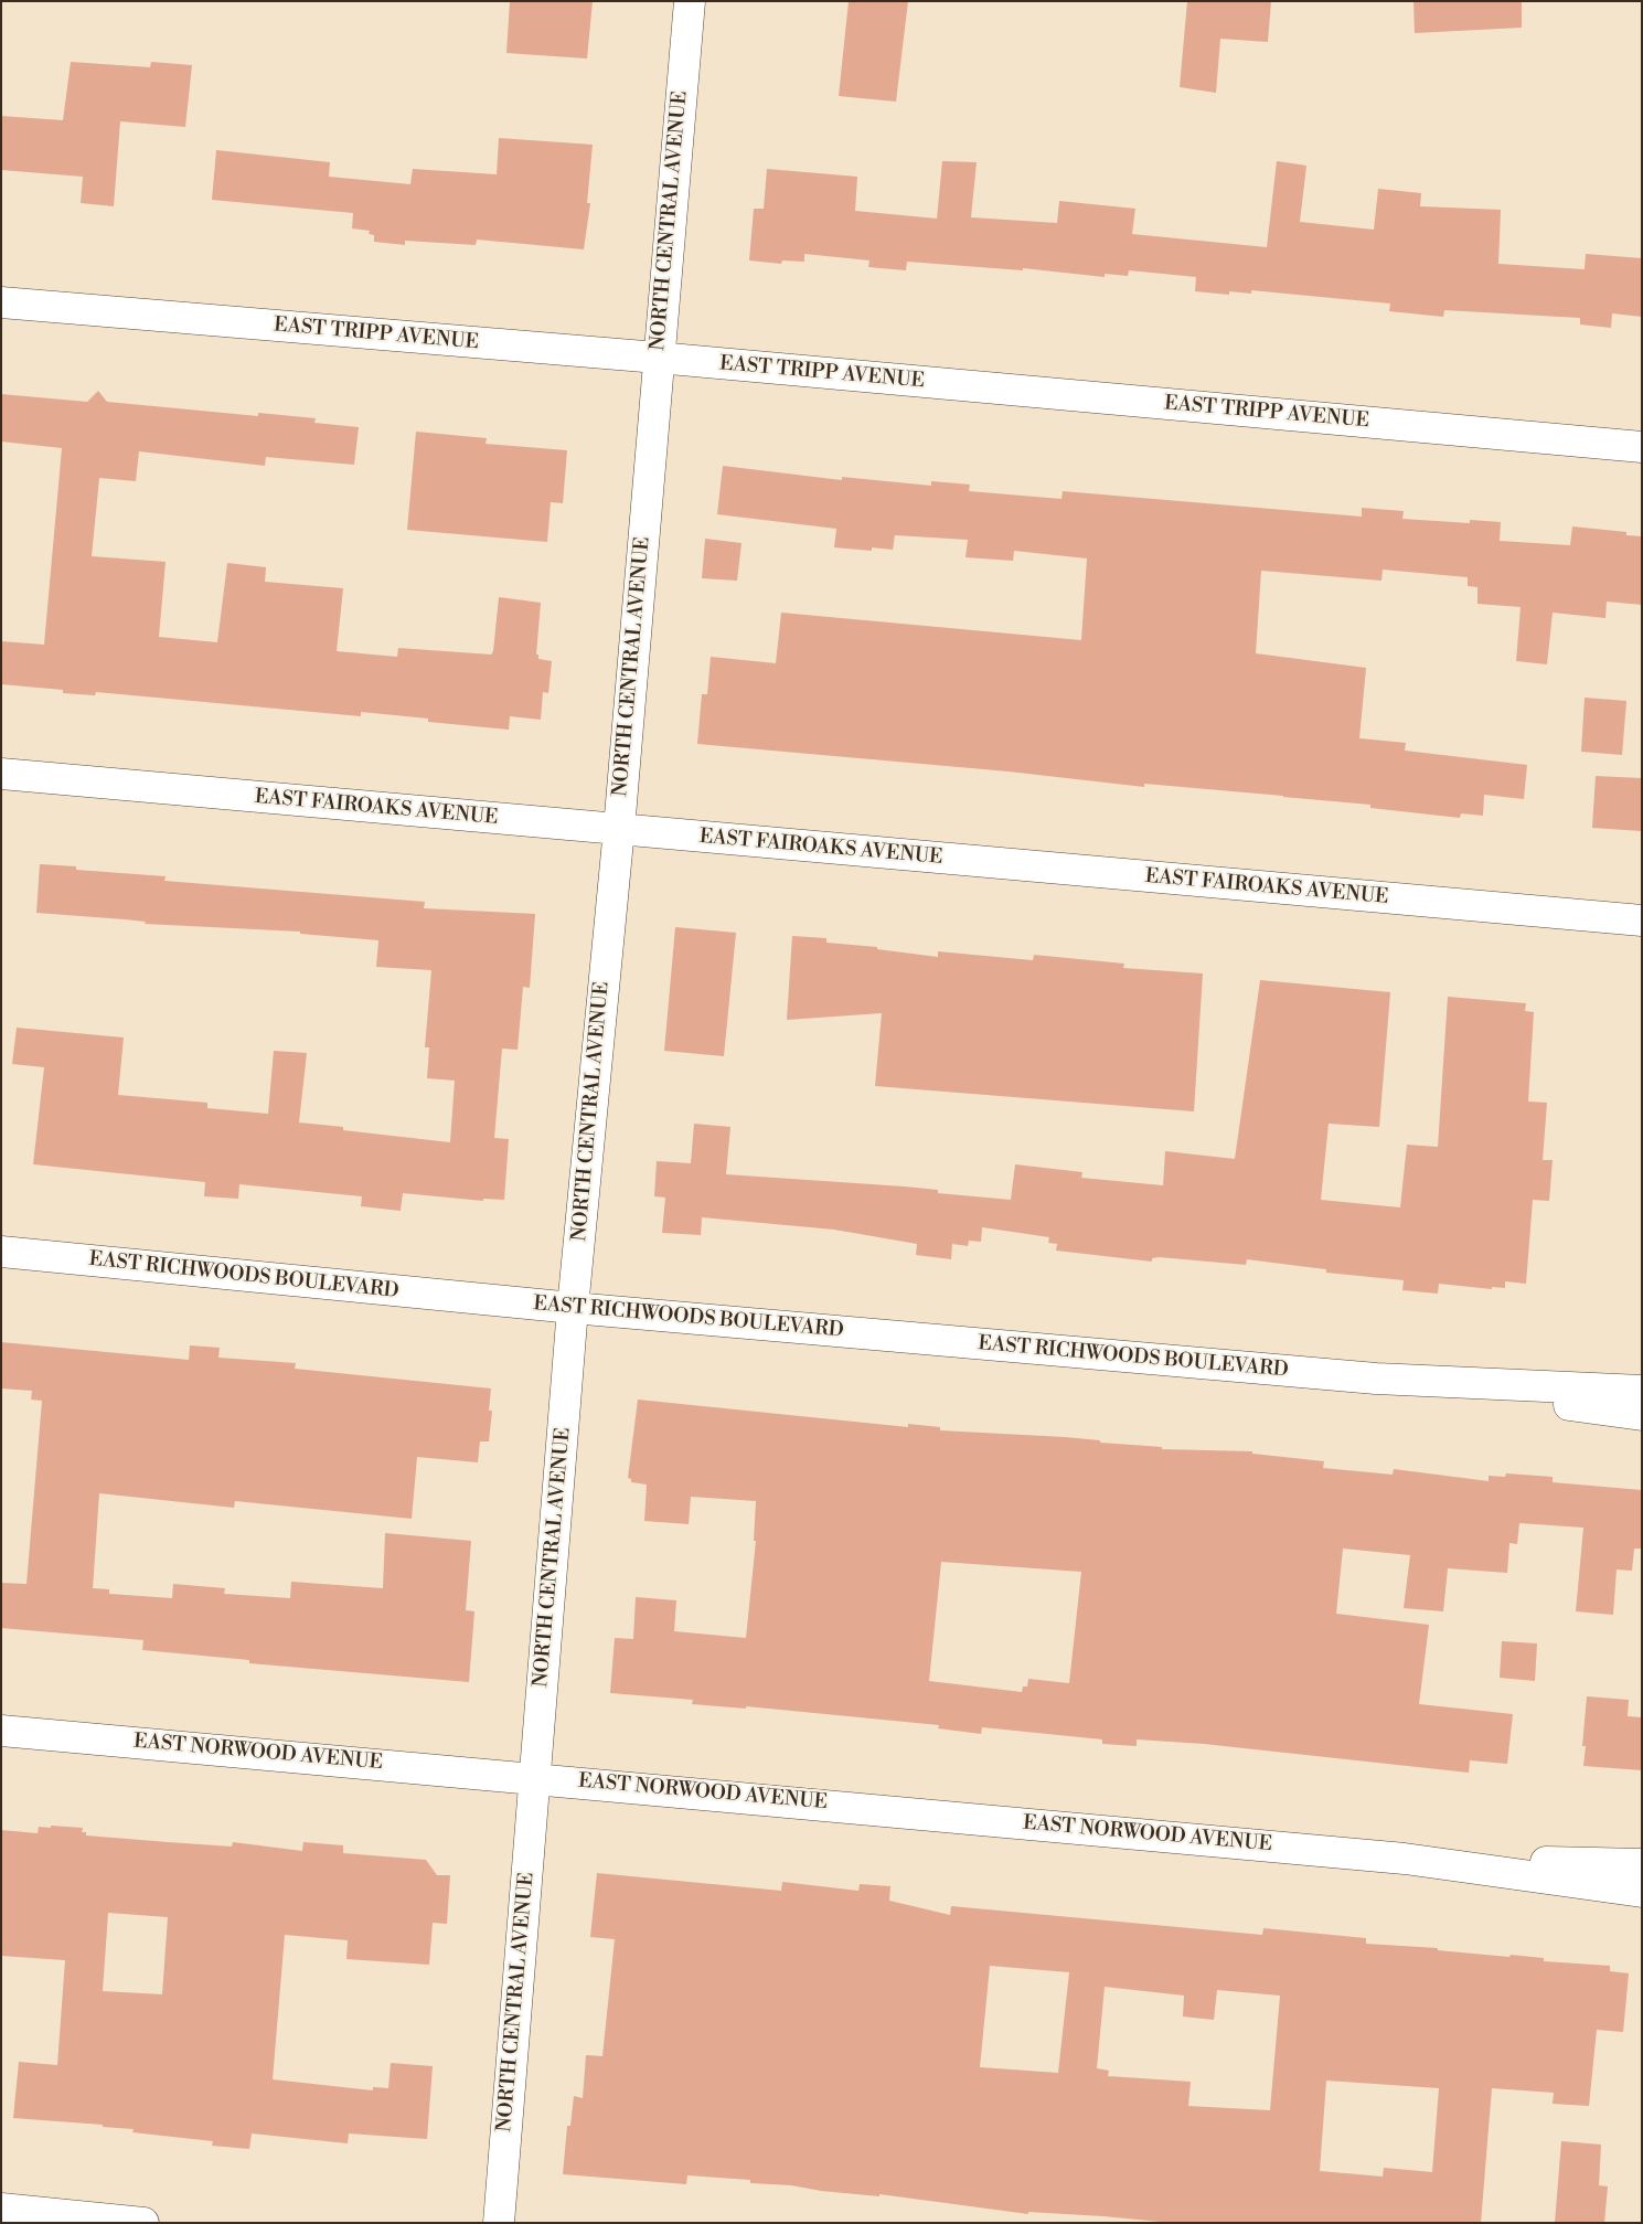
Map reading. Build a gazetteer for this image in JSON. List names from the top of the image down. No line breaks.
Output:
{"streets":{"street":["NORTH CENTRAL AVENUE","EAST TRIPP AVENUE","EAST FAIROAKS AVENUE","EAST RICHWOODS BOULEVARD","EAST NORWOOD AVENUE"]},"crossings":[["NORTH CENTRAL AVENUE","EAST TRIPP AVENUE"],["NORTH CENTRAL AVENUE","EAST FAIROAKS AVENUE"],["NORTH CENTRAL AVENUE","EAST RICHWOODS BOULEVARD"],["NORTH CENTRAL AVENUE","EAST NORWOOD AVENUE"]]}
